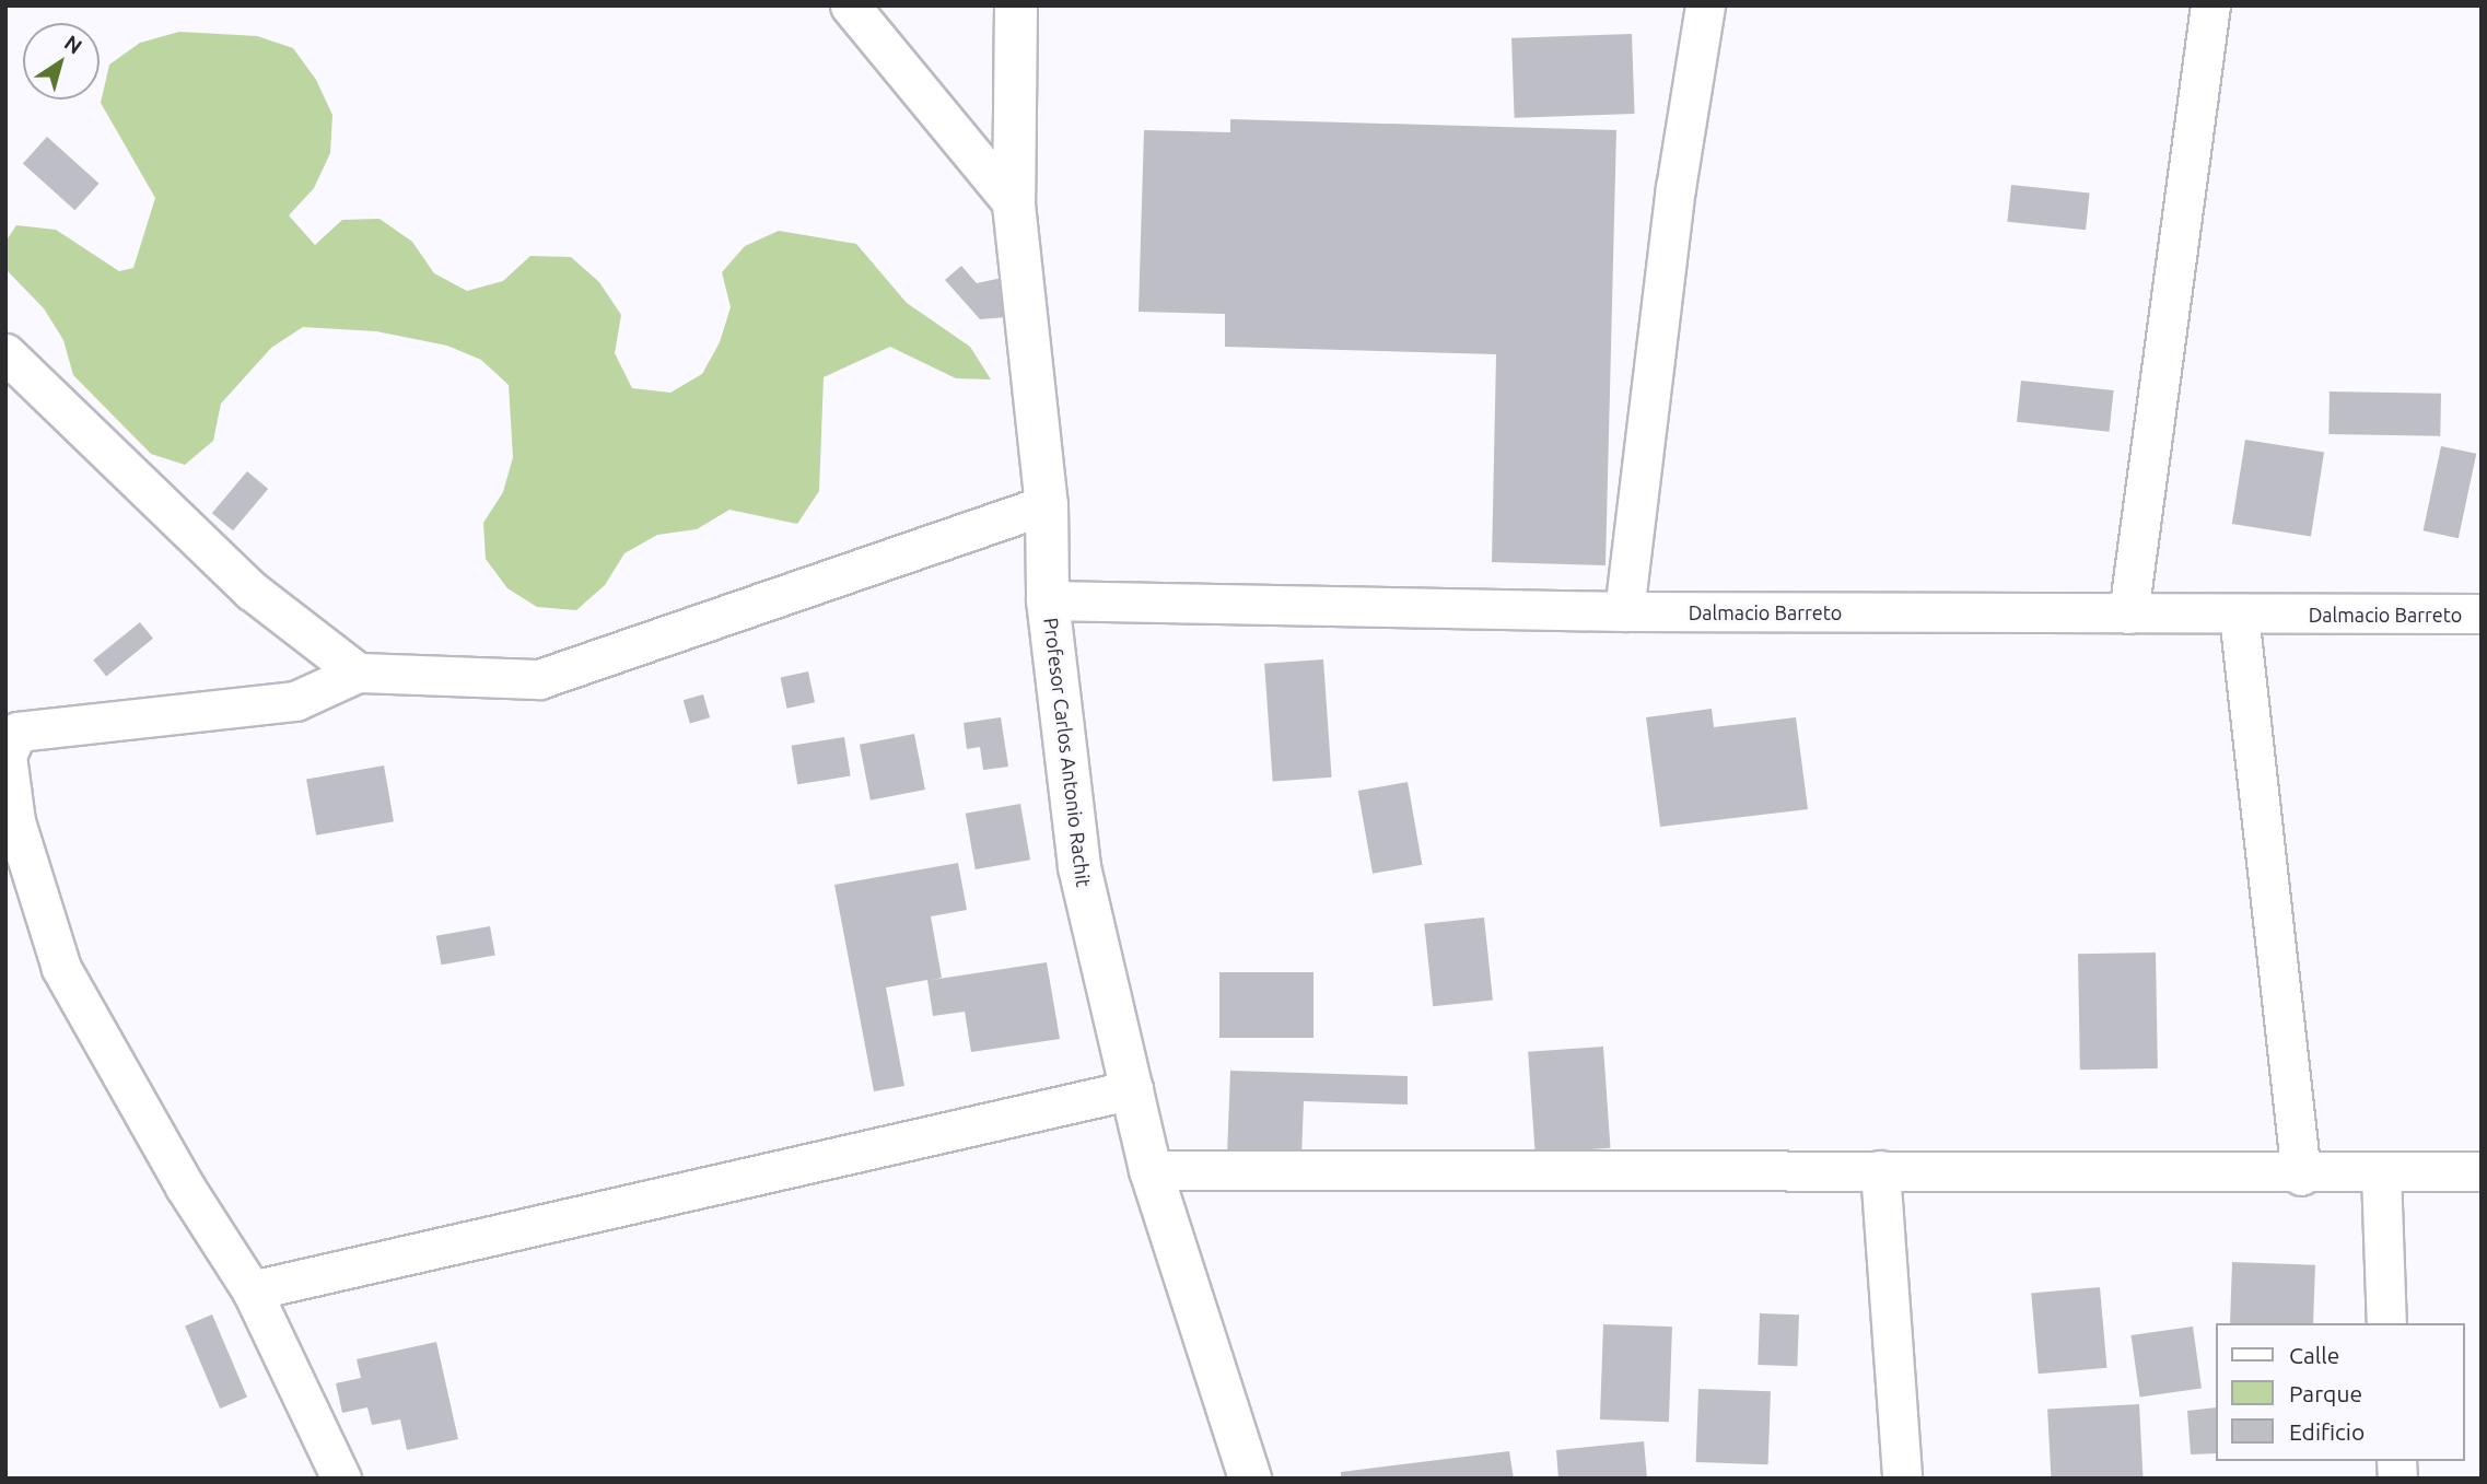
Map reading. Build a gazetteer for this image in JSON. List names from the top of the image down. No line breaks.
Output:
{"streets":{"main road":["Profesor Carlos Antonio Rachit"],"street":["Dalmacio Barreto"]},"crossings":[["Dalmacio Barreto","Profesor Carlos Antonio Rachit"]],"legend":["Calle","Parque","Edificio"],"north":"top right"}
